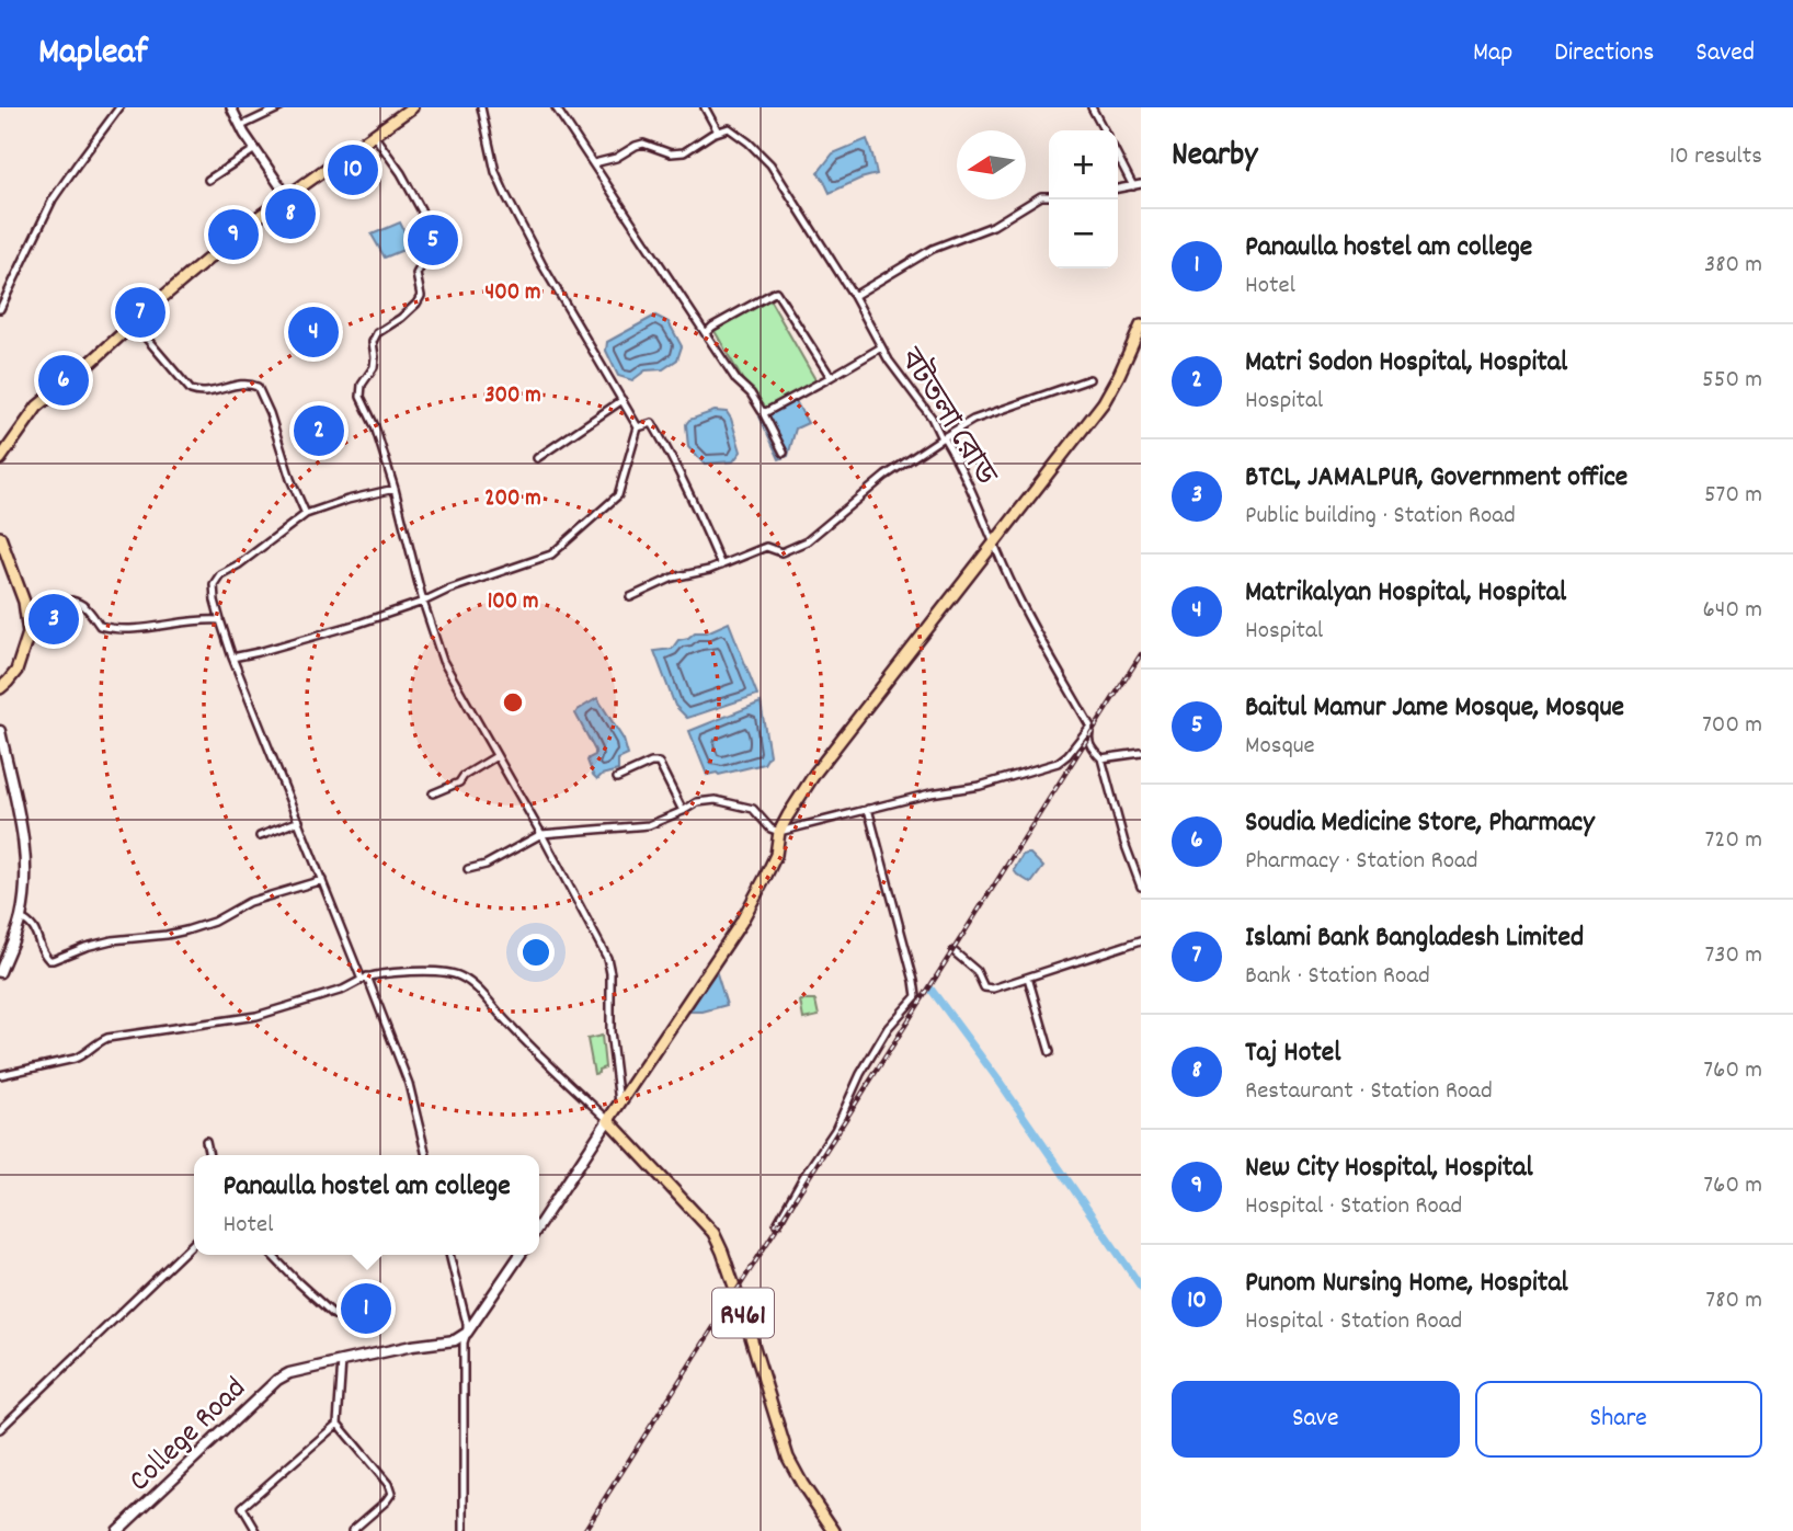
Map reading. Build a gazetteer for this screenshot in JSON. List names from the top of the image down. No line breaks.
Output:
{"streets":{"main road":["R461","College Road"],"street":["বটতলা রোড"]},"north":"left","page":{"header":"Mapleaf","nav":["Map","Directions","Saved"],"heading":["Nearby","10 results"],"map_buttons":["+","−"],"pins":["10","8","9","5","7","4","6","2","3","1"],"list":[{"mark":"1","name":"Panaulla hostel am college","note":"Hotel","value":"380 m"},{"mark":"2","name":"Matri Sodon Hospital, Hospital","note":"Hospital","value":"550 m"},{"mark":"3","name":"BTCL, JAMALPUR, Government office","note":"Public building · Station Road","value":"570 m"},{"mark":"4","name":"Matrikalyan Hospital, Hospital","note":"Hospital","value":"640 m"},{"mark":"5","name":"Baitul Mamur Jame Mosque, Mosque","note":"Mosque","value":"700 m"},{"mark":"6","name":"Soudia Medicine Store, Pharmacy","note":"Pharmacy · Station Road","value":"720 m"},{"mark":"7","name":"Islami Bank Bangladesh Limited","note":"Bank · Station Road","value":"730 m"},{"mark":"8","name":"Taj Hotel","note":"Restaurant · Station Road","value":"760 m"},{"mark":"9","name":"New City Hospital, Hospital","note":"Hospital · Station Road","value":"760 m"},{"mark":"10","name":"Punom Nursing Home, Hospital","note":"Hospital · Station Road","value":"780 m"}],"popup":["Panaulla hostel am college","Hotel"],"buttons":["Save","Share"]},"rings":["400 m","300 m","200 m","100 m"]}
